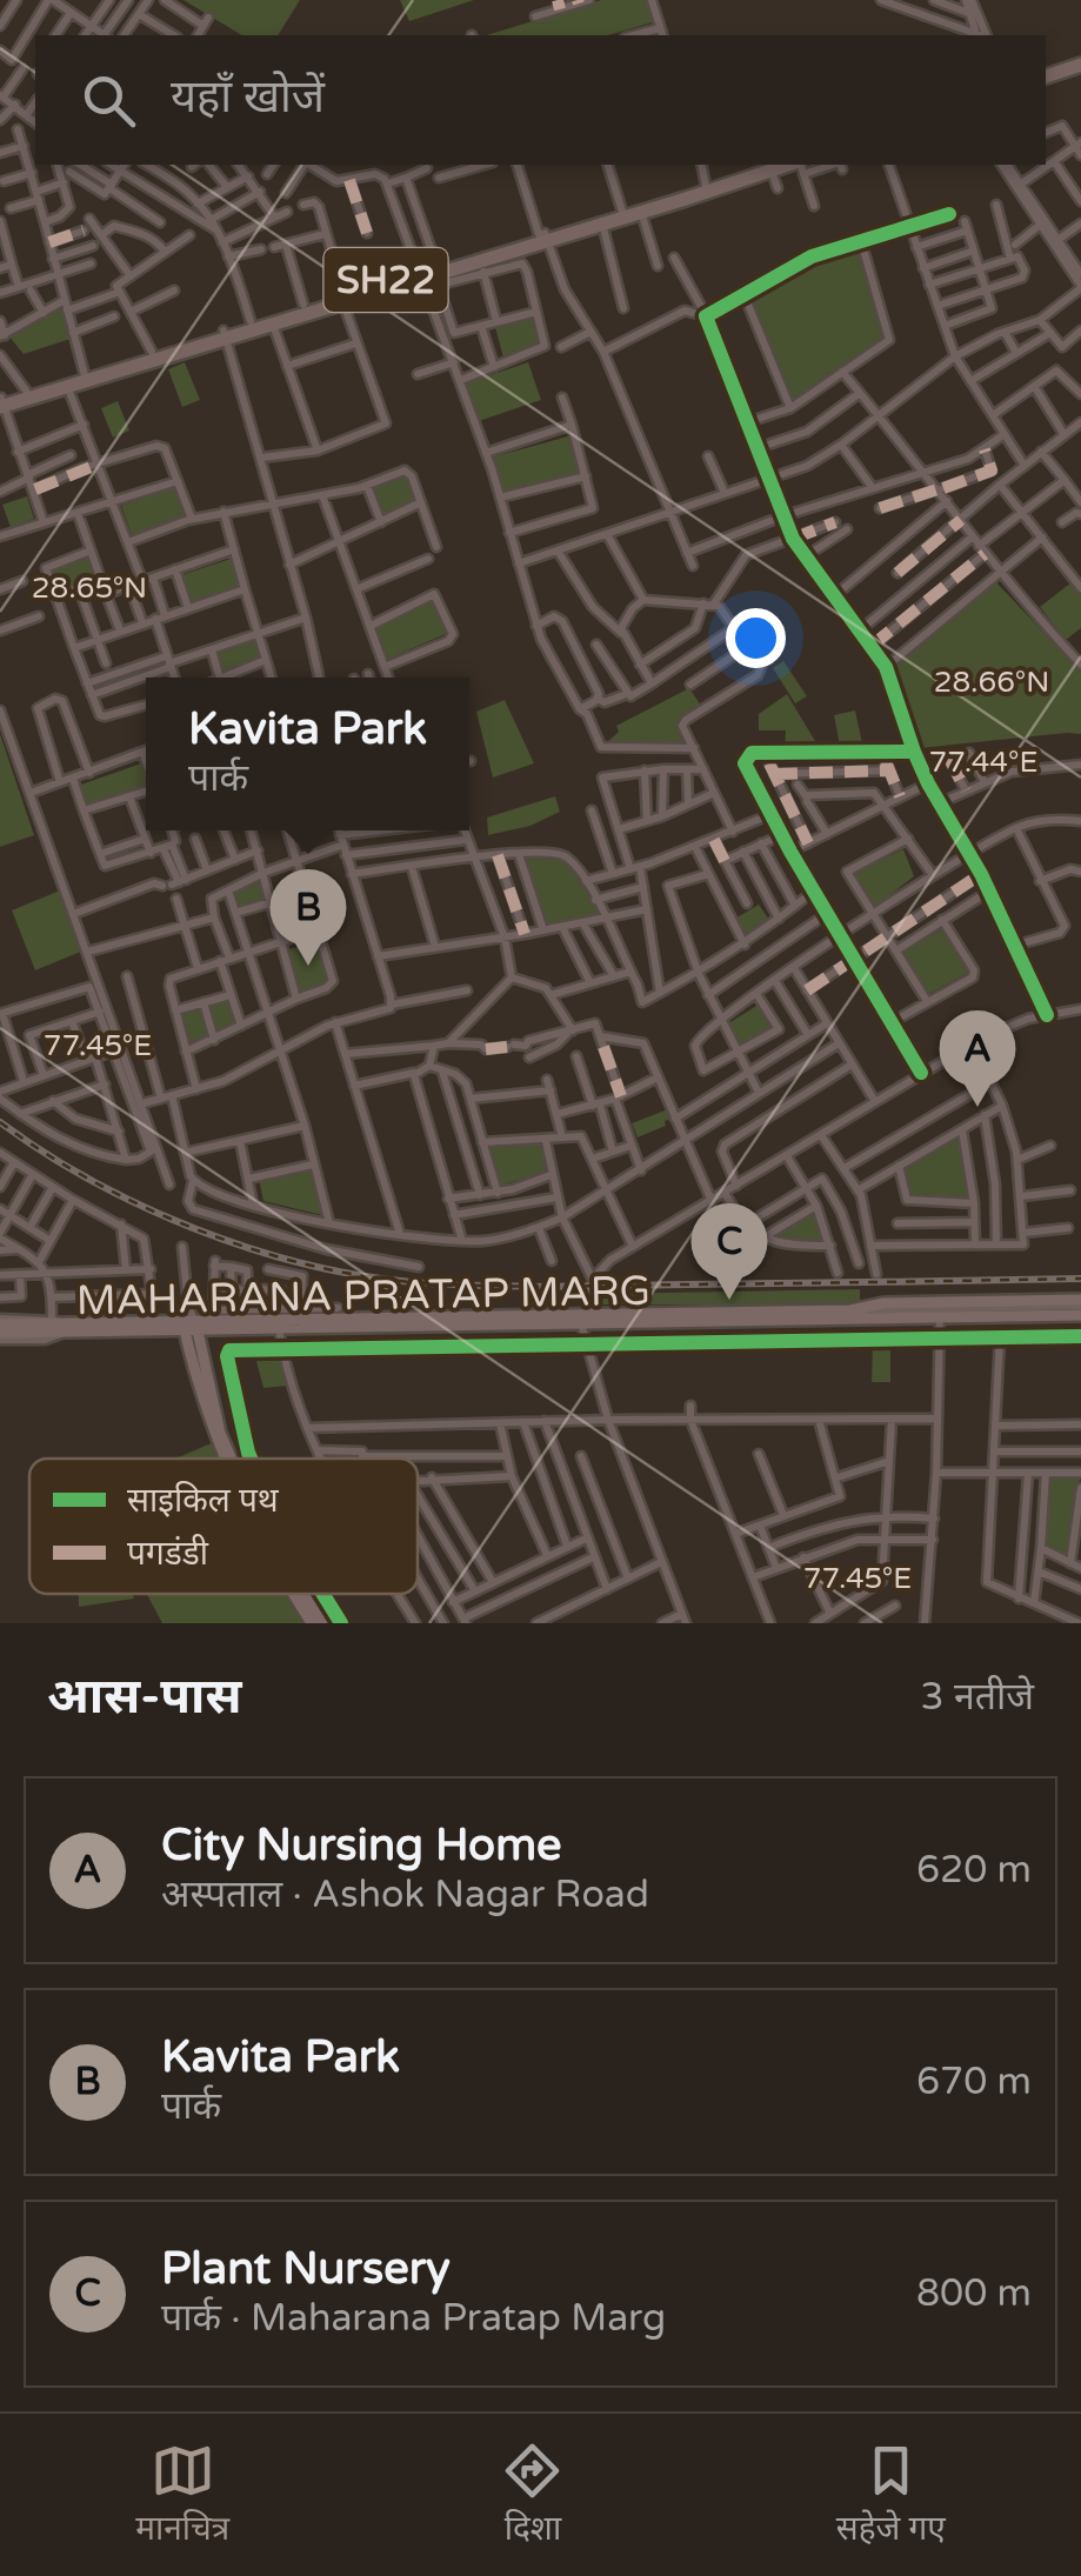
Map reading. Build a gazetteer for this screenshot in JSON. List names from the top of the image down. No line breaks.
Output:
{"streets":{"highway":["SH22"],"main road":["MAHARANA PRATAP MARG"]},"legend":["साइकिल पथ","पगडंडी"],"page":{"search":"यहाँ खोजें","popup":["Kavita Park","पार्क"],"pins":["B","A","C"],"heading":["आस-पास","3 नतीजे"],"list":[{"mark":"A","name":"City Nursing Home","note":"अस्पताल · Ashok Nagar Road","value":"620 m"},{"mark":"B","name":"Kavita Park","note":"पार्क","value":"670 m"},{"mark":"C","name":"Plant Nursery","note":"पार्क · Maharana Pratap Marg","value":"800 m"}],"nav":["मानचित्र","दिशा","सहेजे गए"]},"coordinates":["28.65°N","28.66°N","77.44°E","77.45°E"]}
